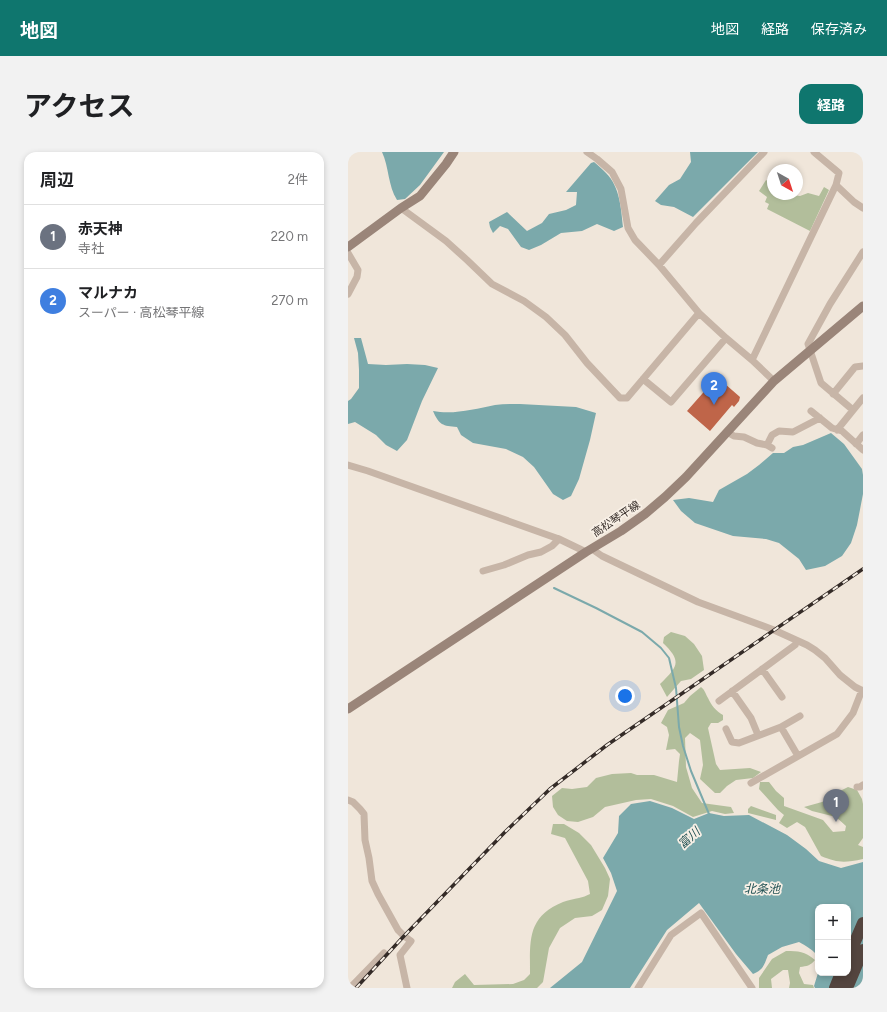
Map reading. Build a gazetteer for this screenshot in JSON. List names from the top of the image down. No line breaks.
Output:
{"streets":{"main road":["高松琴平線"]},"water":["富川","北条池"],"north":"bottom right","page":{"header":"地図","nav":["地図","経路","保存済み"],"title":"アクセス","buttons":"経路","heading":["周辺","2件"],"list":[{"mark":"1","name":"赤天神","note":"寺社","value":"220 m"},{"mark":"2","name":"マルナカ","note":"スーパー · 高松琴平線","value":"270 m"}],"pins":["2","1"],"map_buttons":["+","−"]}}
